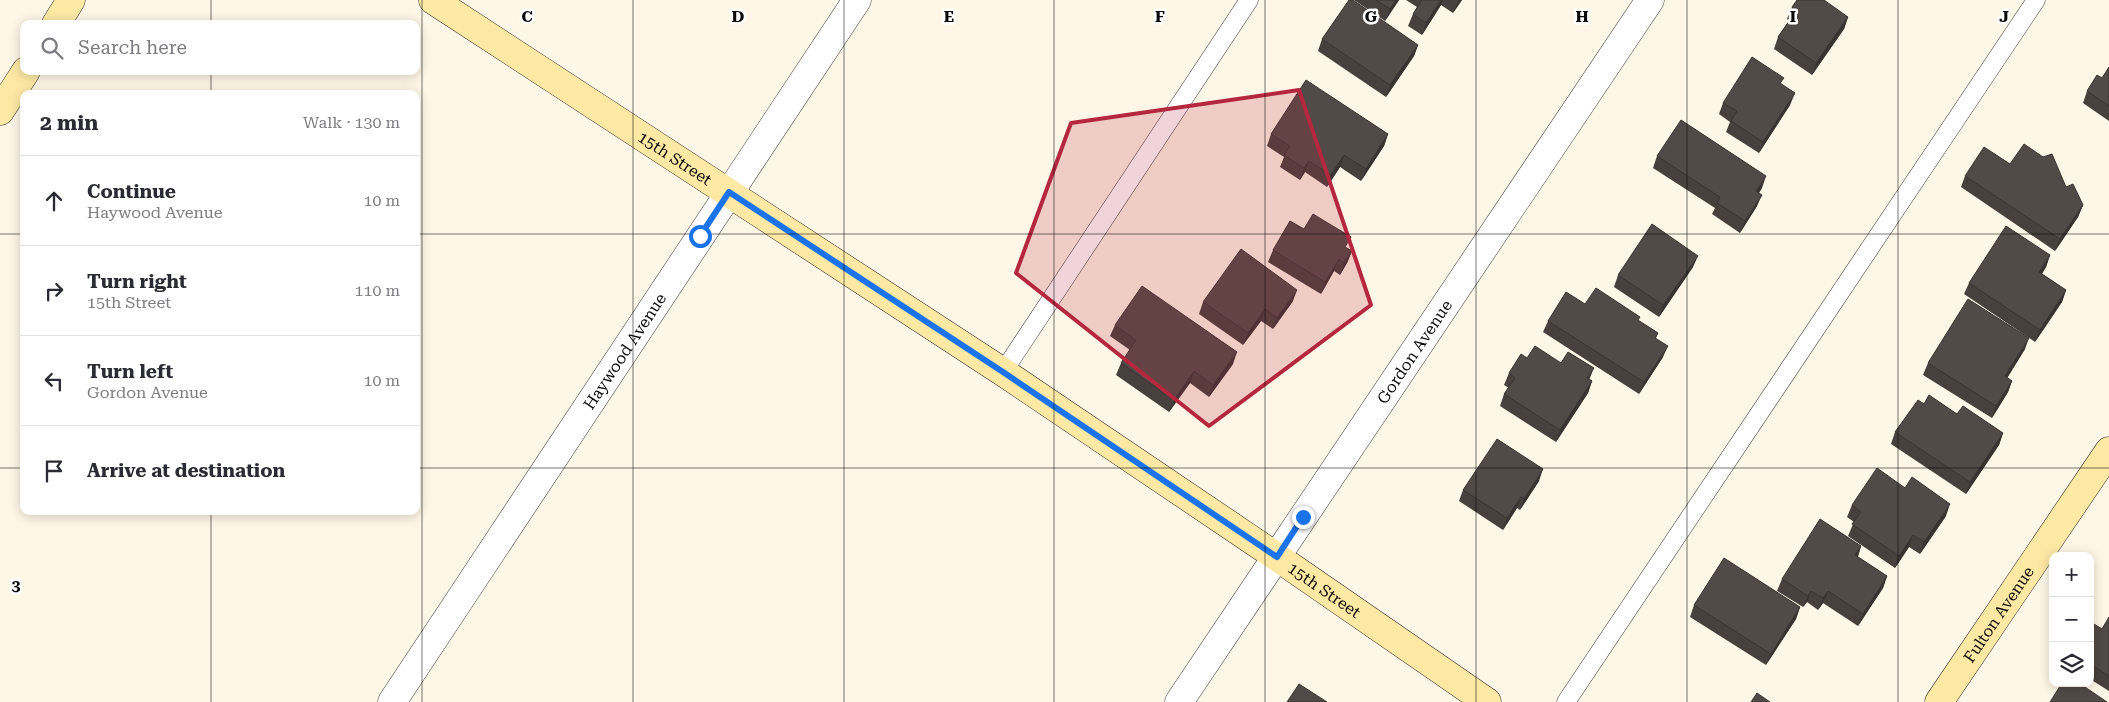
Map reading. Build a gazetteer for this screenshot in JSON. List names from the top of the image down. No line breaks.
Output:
{"streets":{"main road":["15th Street","Fulton Avenue"],"street":["Haywood Avenue","Gordon Avenue"]},"crossings":[["15th Street","Haywood Avenue"],["15th Street","Gordon Avenue"]],"page":{"search":"Search here","heading":["2 min","Walk · 130 m"],"list":[["Continue","Haywood Avenue","10 m"],["Turn right","15th Street","110 m"],["Turn left","Gordon Avenue","10 m"],"Arrive at destination"],"map_buttons":["+","−"]},"grid":{"columns":["C","D","E","F","G","H","I","J"],"rows":["3"]}}
